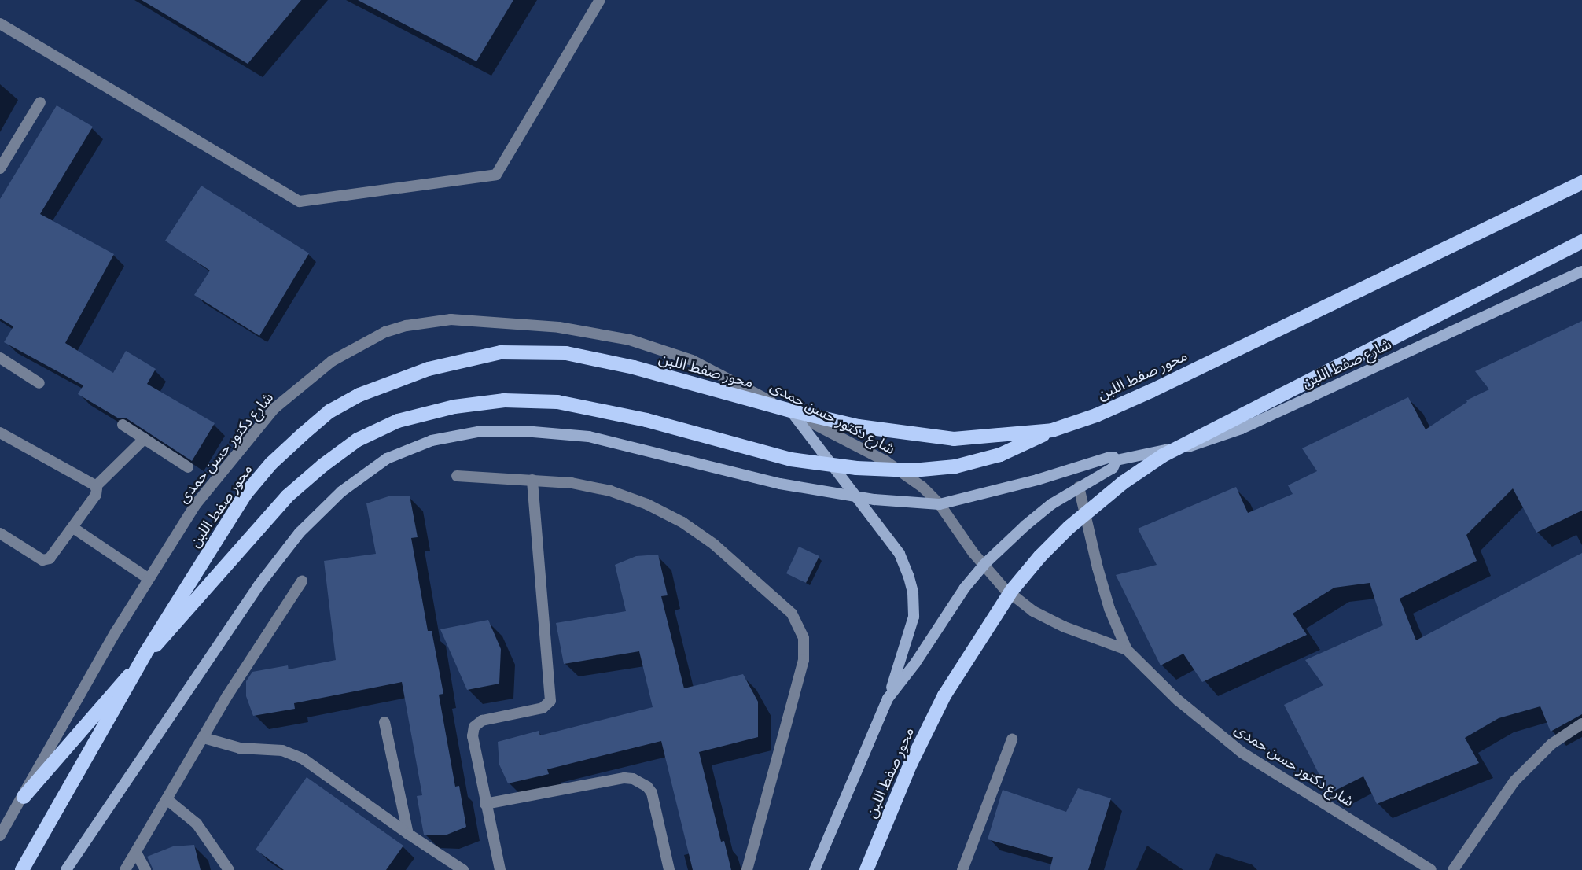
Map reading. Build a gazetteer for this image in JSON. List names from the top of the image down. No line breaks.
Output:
{"streets":{"main road":["محور صفط اللبن"],"street":["شارع صفط اللبن","شارع دكتور حسن حمدى"]},"crossings":[["شارع صفط اللبن","شارع دكتور حسن حمدى"]]}
